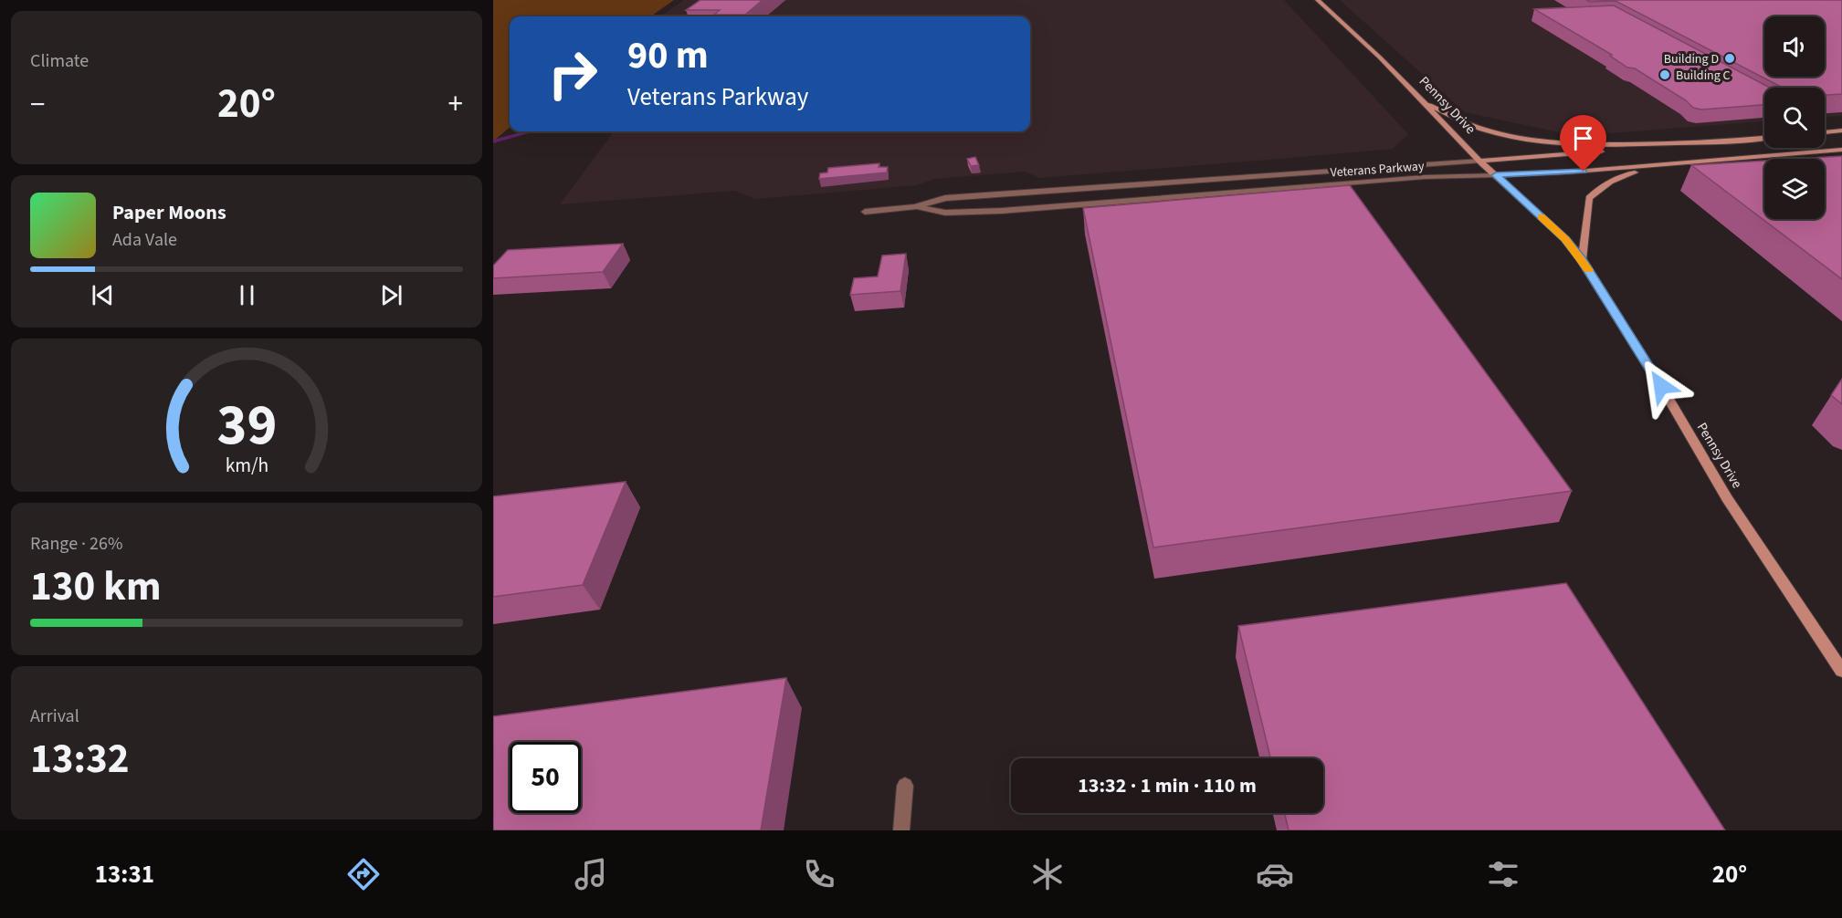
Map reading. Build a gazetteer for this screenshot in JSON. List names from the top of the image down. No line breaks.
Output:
{"streets":{"main road":["Pennsy Drive","Veterans Parkway"]},"crossings":[["Pennsy Drive","Veterans Parkway"]],"places":["Building D","Building C"],"page":{"tile":["Climate",["Range · 26%","130 km"],["Arrival","13:32"]],"turn":["90 m","Veterans Parkway"],"heat":["−","20°","+"],"song":["Paper Moons","Ada Vale"],"limit":"50","trip":"13:32 · 1 min · 110 m","tabs":["13:31","20°"],"gauge":["39","km/h"]}}
